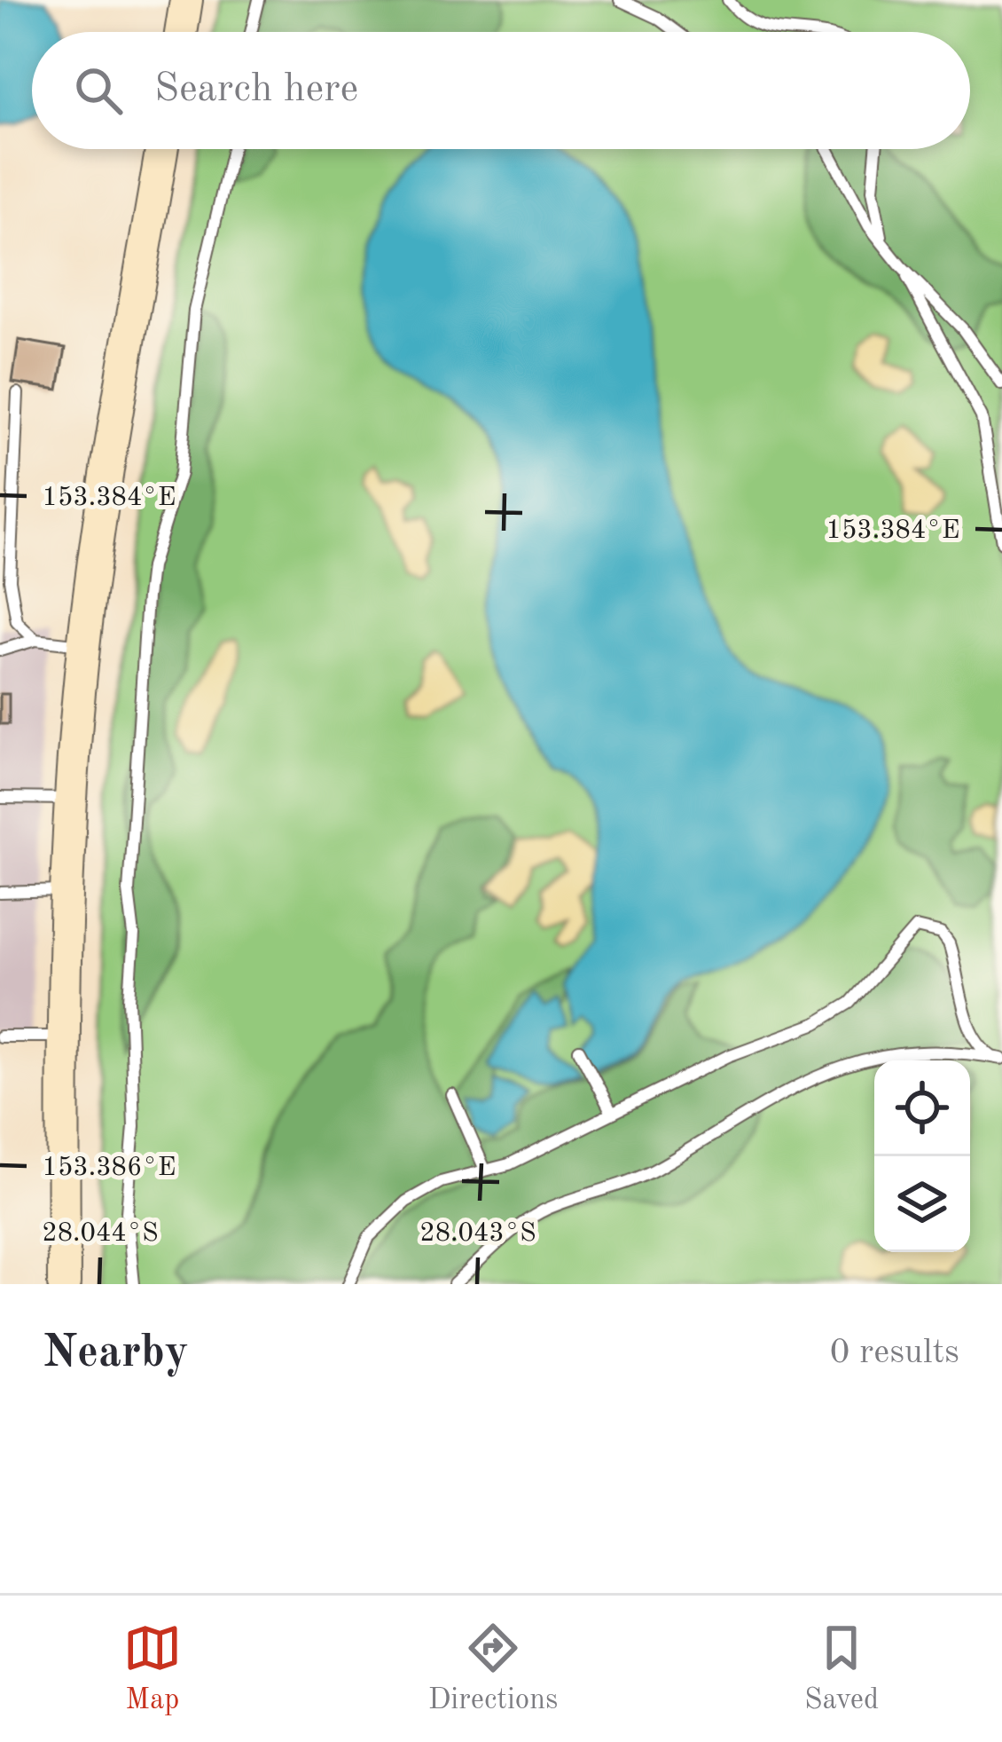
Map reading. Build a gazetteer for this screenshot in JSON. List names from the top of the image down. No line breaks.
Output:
{"page":{"search":"Search here","heading":["Nearby","0 results"],"nav":["Map","Directions","Saved"]},"coordinates":["153.384°E","153.386°E","28.044°S","28.043°S"]}
